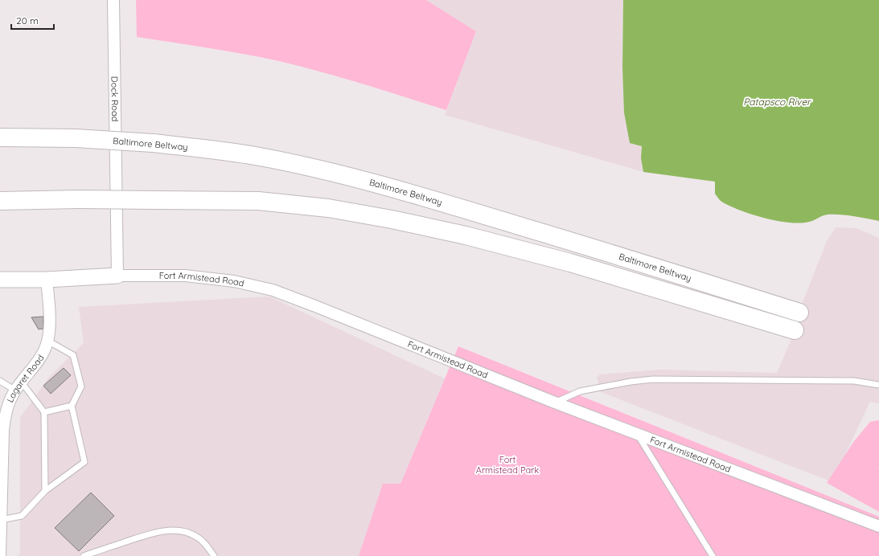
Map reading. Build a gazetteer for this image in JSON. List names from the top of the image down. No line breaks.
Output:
{"streets":{"highway":["Baltimore Beltway"],"street":["Dock Road","Fort Armistead Road","Lagaret Road"]},"crossings":[["Dock Road","Fort Armistead Road"],["Fort Armistead Road","Lagaret Road"]],"water":["Patapsco River"],"parks":["Fort Armistead Park"],"scale_bar":"20 m"}
